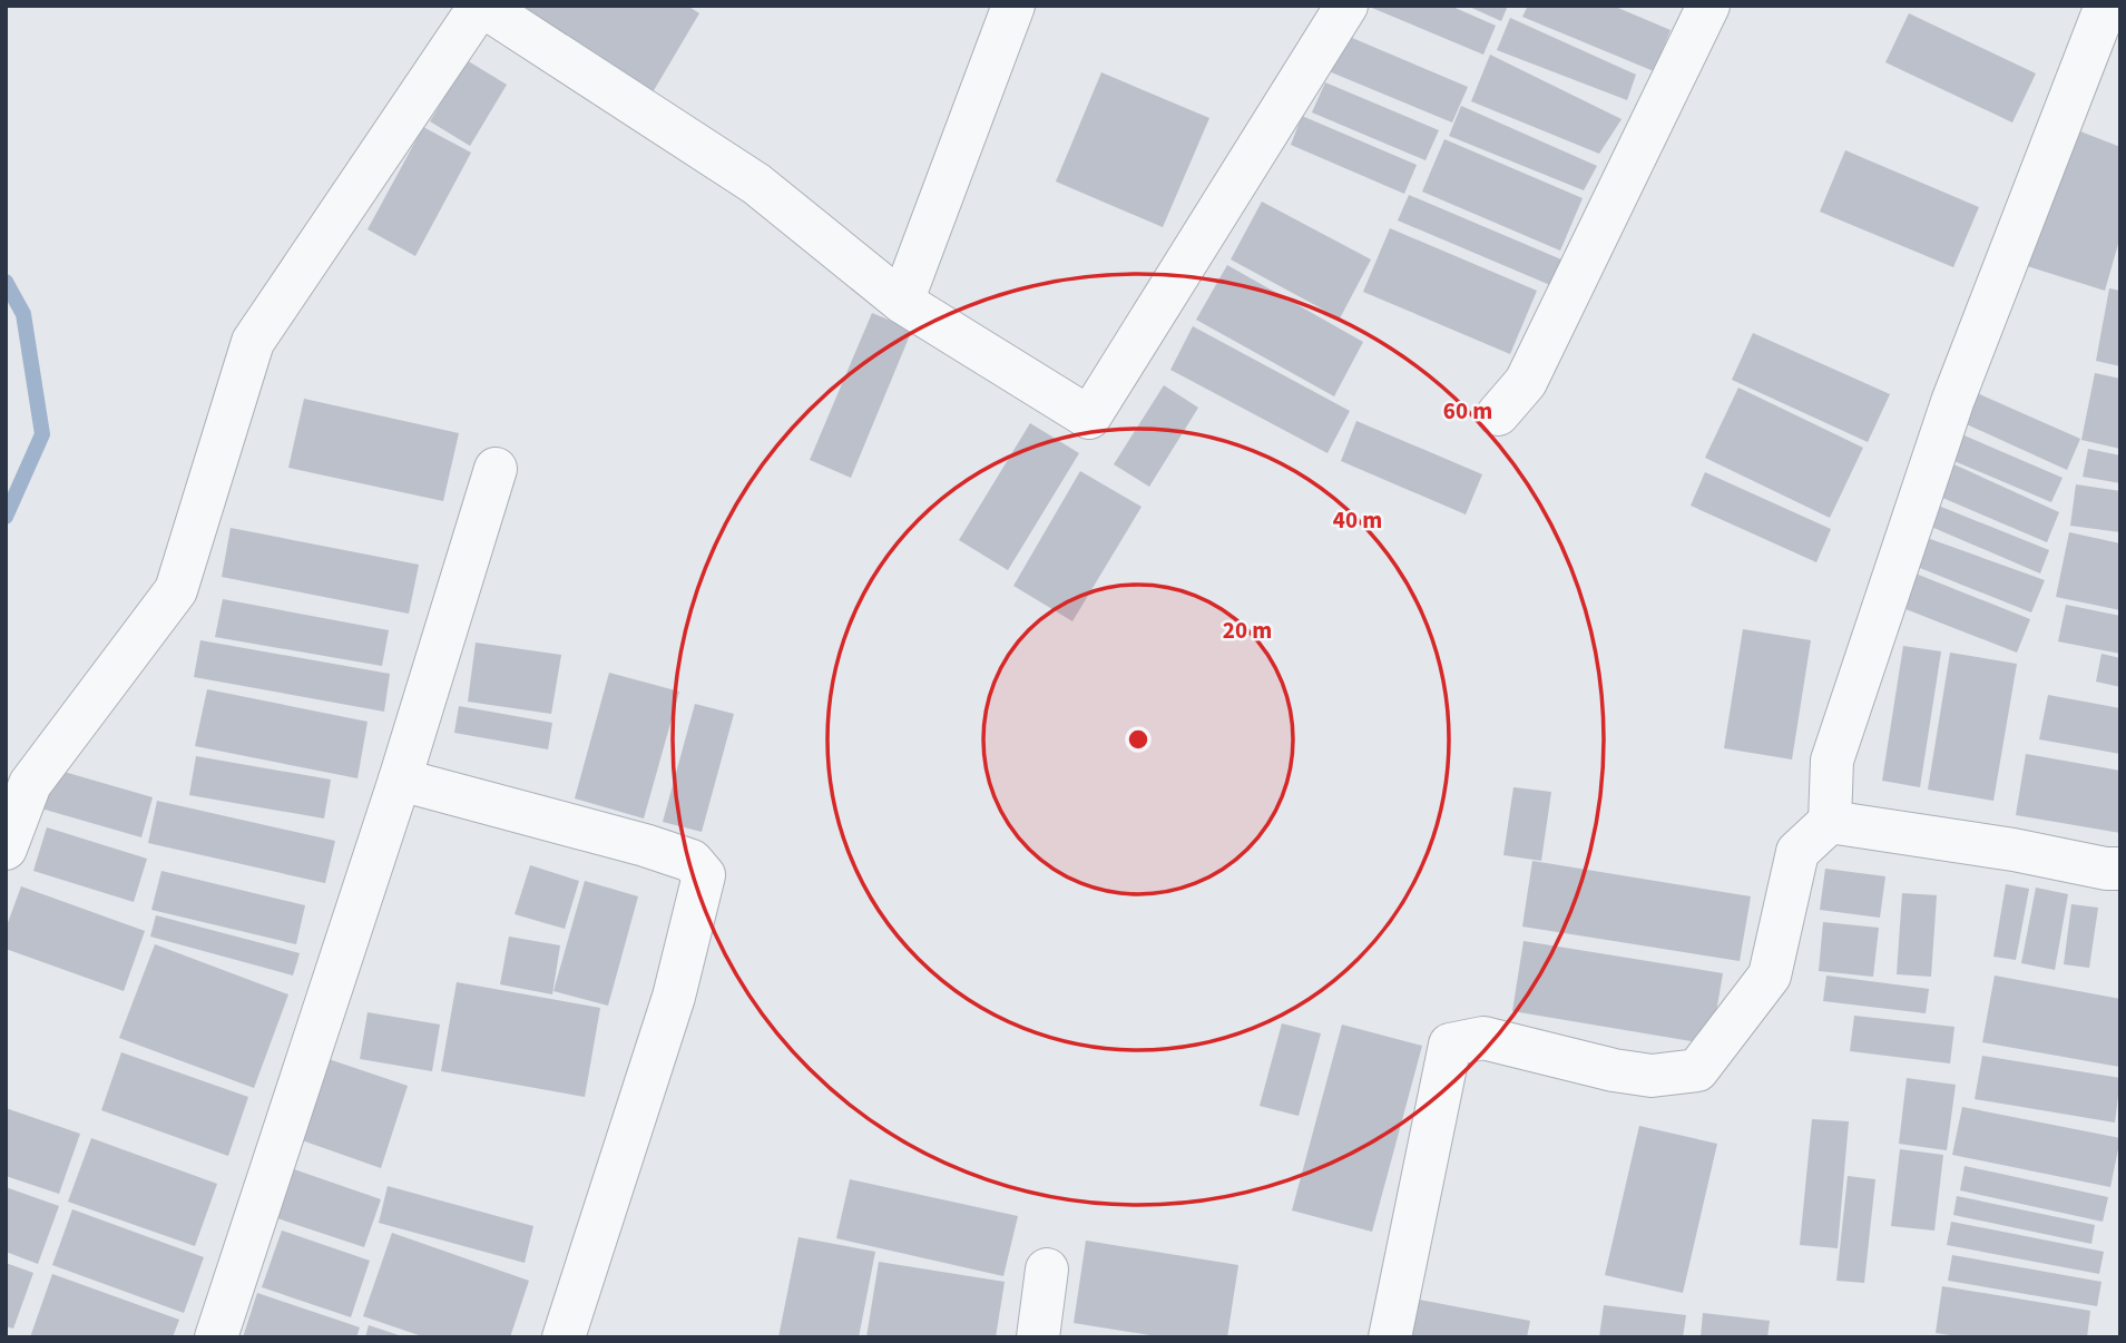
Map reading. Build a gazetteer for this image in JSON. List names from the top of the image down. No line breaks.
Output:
{"rings":["60 m","40 m","20 m"]}
